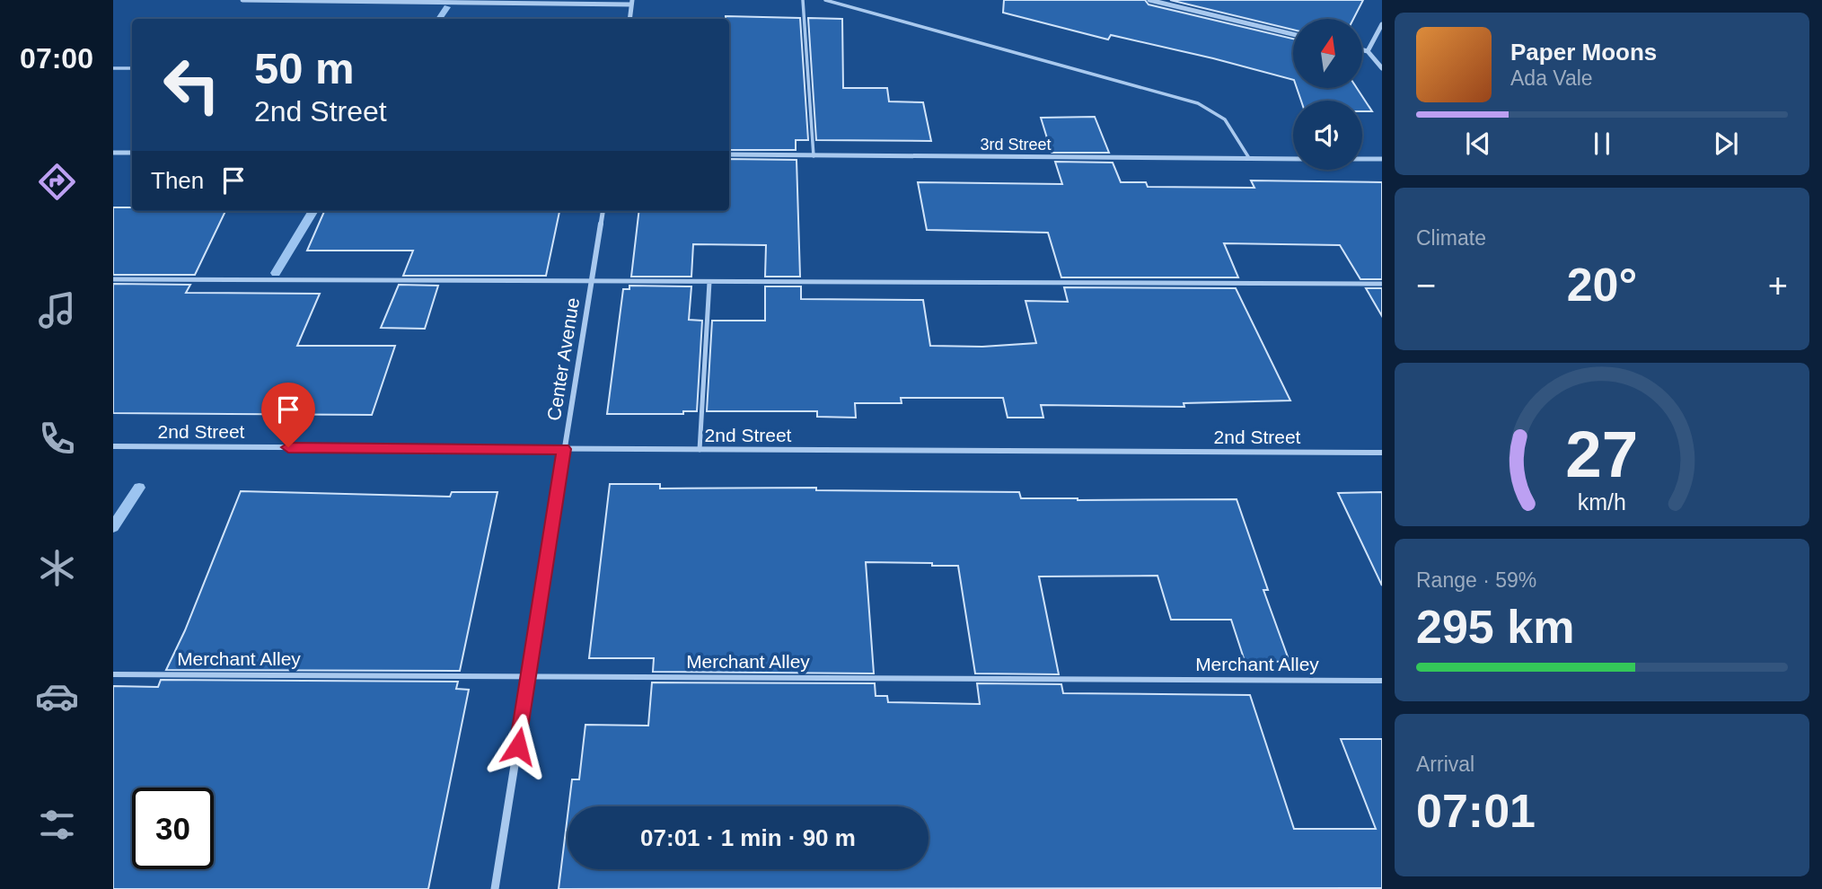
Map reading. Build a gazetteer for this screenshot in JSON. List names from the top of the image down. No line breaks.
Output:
{"streets":{"street":["3rd Street","Center Avenue","2nd Street"],"lane":["Merchant Alley"]},"crossings":[["Center Avenue","2nd Street"],["Center Avenue","Merchant Alley"]],"north":"top","page":{"tabs":"07:00","turn":["50 m","2nd Street"],"song":["Paper Moons","Ada Vale"],"then":"Then","tile":["Climate",["Range · 59%","295 km"],["Arrival","07:01"]],"heat":["−","20°","+"],"limit":"30","trip":"07:01 · 1 min · 90 m","gauge":["27","km/h"]}}
